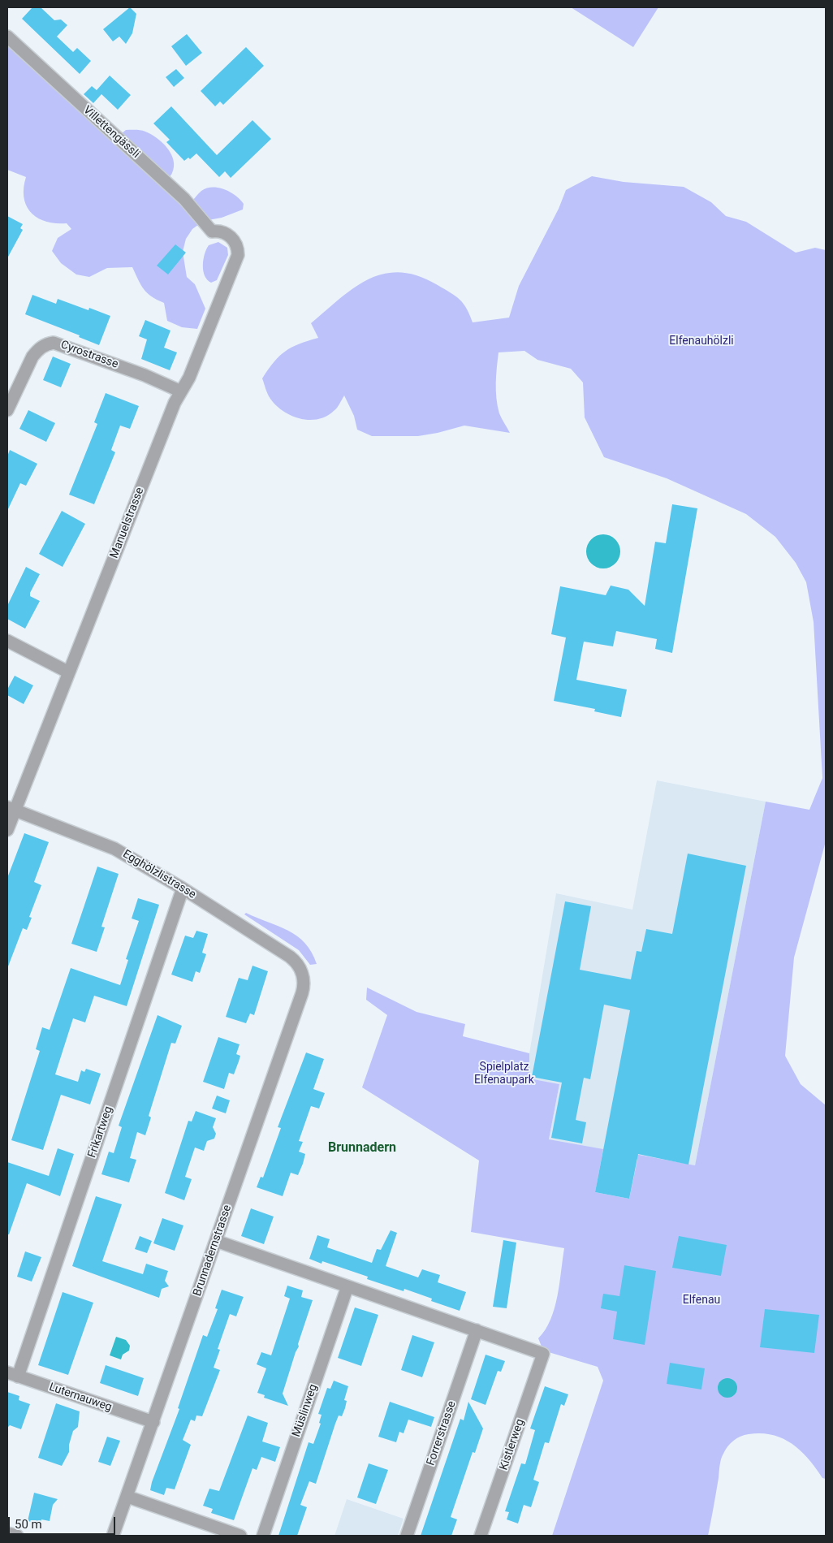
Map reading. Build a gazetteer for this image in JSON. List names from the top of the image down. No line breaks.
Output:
{"streets":{"street":["Villettengässli","Cyrostrasse","Manuelstrasse","Egghölzlistrasse","Frikartweg","Brunnadernstrasse","Luternauweg","Müslinweg","Forrerstrasse","Kistlerweg"]},"crossings":[["Villettengässli","Manuelstrasse"],["Cyrostrasse","Manuelstrasse"],["Manuelstrasse","Egghölzlistrasse"],["Egghölzlistrasse","Frikartweg"],["Egghölzlistrasse","Brunnadernstrasse"],["Frikartweg","Luternauweg"],["Brunnadernstrasse","Luternauweg"],["Forrerstrasse","Kistlerweg"]],"districts":["Brunnadern"],"parks":["Elfenauhölzli","Spielplatz Elfenaupark","Elfenau"],"scale_bar":"50 m"}
